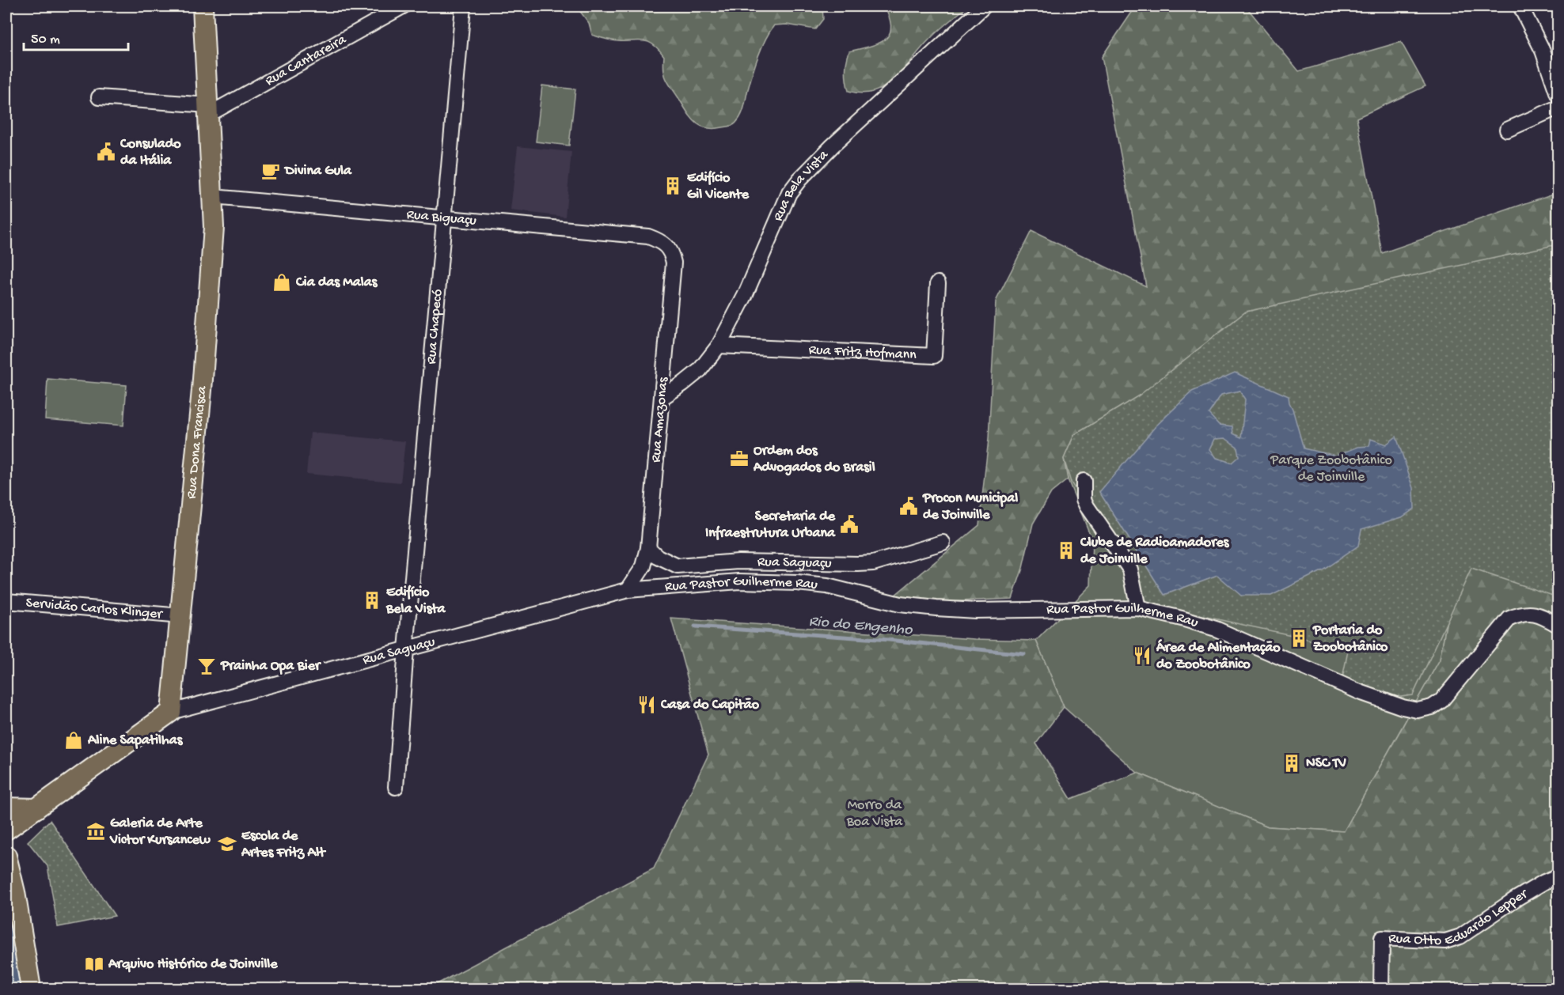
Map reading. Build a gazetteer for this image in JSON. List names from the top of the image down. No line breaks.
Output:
{"streets":{"main road":["Rua Dona Francisca"],"street":["Rua Cantareira","Rua Bela Vista","Rua Biguaçu","Rua Chapecó","Rua Fritz Hofmann","Rua Amazonas","Rua Saguaçu","Rua Pastor Guilherme Rau","Servidão Carlos Klinger","Rua Otto Eduardo Lepper"]},"crossings":[["Rua Cantareira","Rua Dona Francisca"],["Rua Bela Vista","Rua Fritz Hofmann"],["Rua Bela Vista","Rua Amazonas"],["Rua Biguaçu","Rua Chapecó"],["Rua Biguaçu","Rua Amazonas"],["Rua Biguaçu","Rua Dona Francisca"],["Rua Chapecó","Rua Saguaçu"],["Rua Amazonas","Rua Saguaçu"],["Rua Amazonas","Rua Pastor Guilherme Rau"],["Rua Dona Francisca","Rua Saguaçu"],["Rua Dona Francisca","Servidão Carlos Klinger"],["Rua Saguaçu","Rua Pastor Guilherme Rau"]],"water":["Rio do Engenho"],"parks":["Parque Zoobotânico de Joinville","Morro da Boa Vista"],"places":{"public building":["Consulado da Itália","Procon Municipal de Joinville","Secretaria de Infraestrutura Urbana"],"cafe":["Divina Gula"],"building":["Edifício Gil Vicente","Clube de Radioamadores de Joinville","Edifício Bela Vista","Portaria do Zoobotânico","NSC TV"],"shop":["Cia das Malas","Aline Sapatilhas"],"office":["Ordem dos Advogados do Brasil"],"restaurant":["Área de Alimentação do Zoobotânico","Casa do Capitão"],"bar":["Prainha Opa Bier"],"museum":["Galeria de Arte Victor Kursancew"],"school or university":["Escola de Artes Fritz Alt"],"library":["Arquivo Histórico de Joinville"]},"scale_bar":"50 m"}
